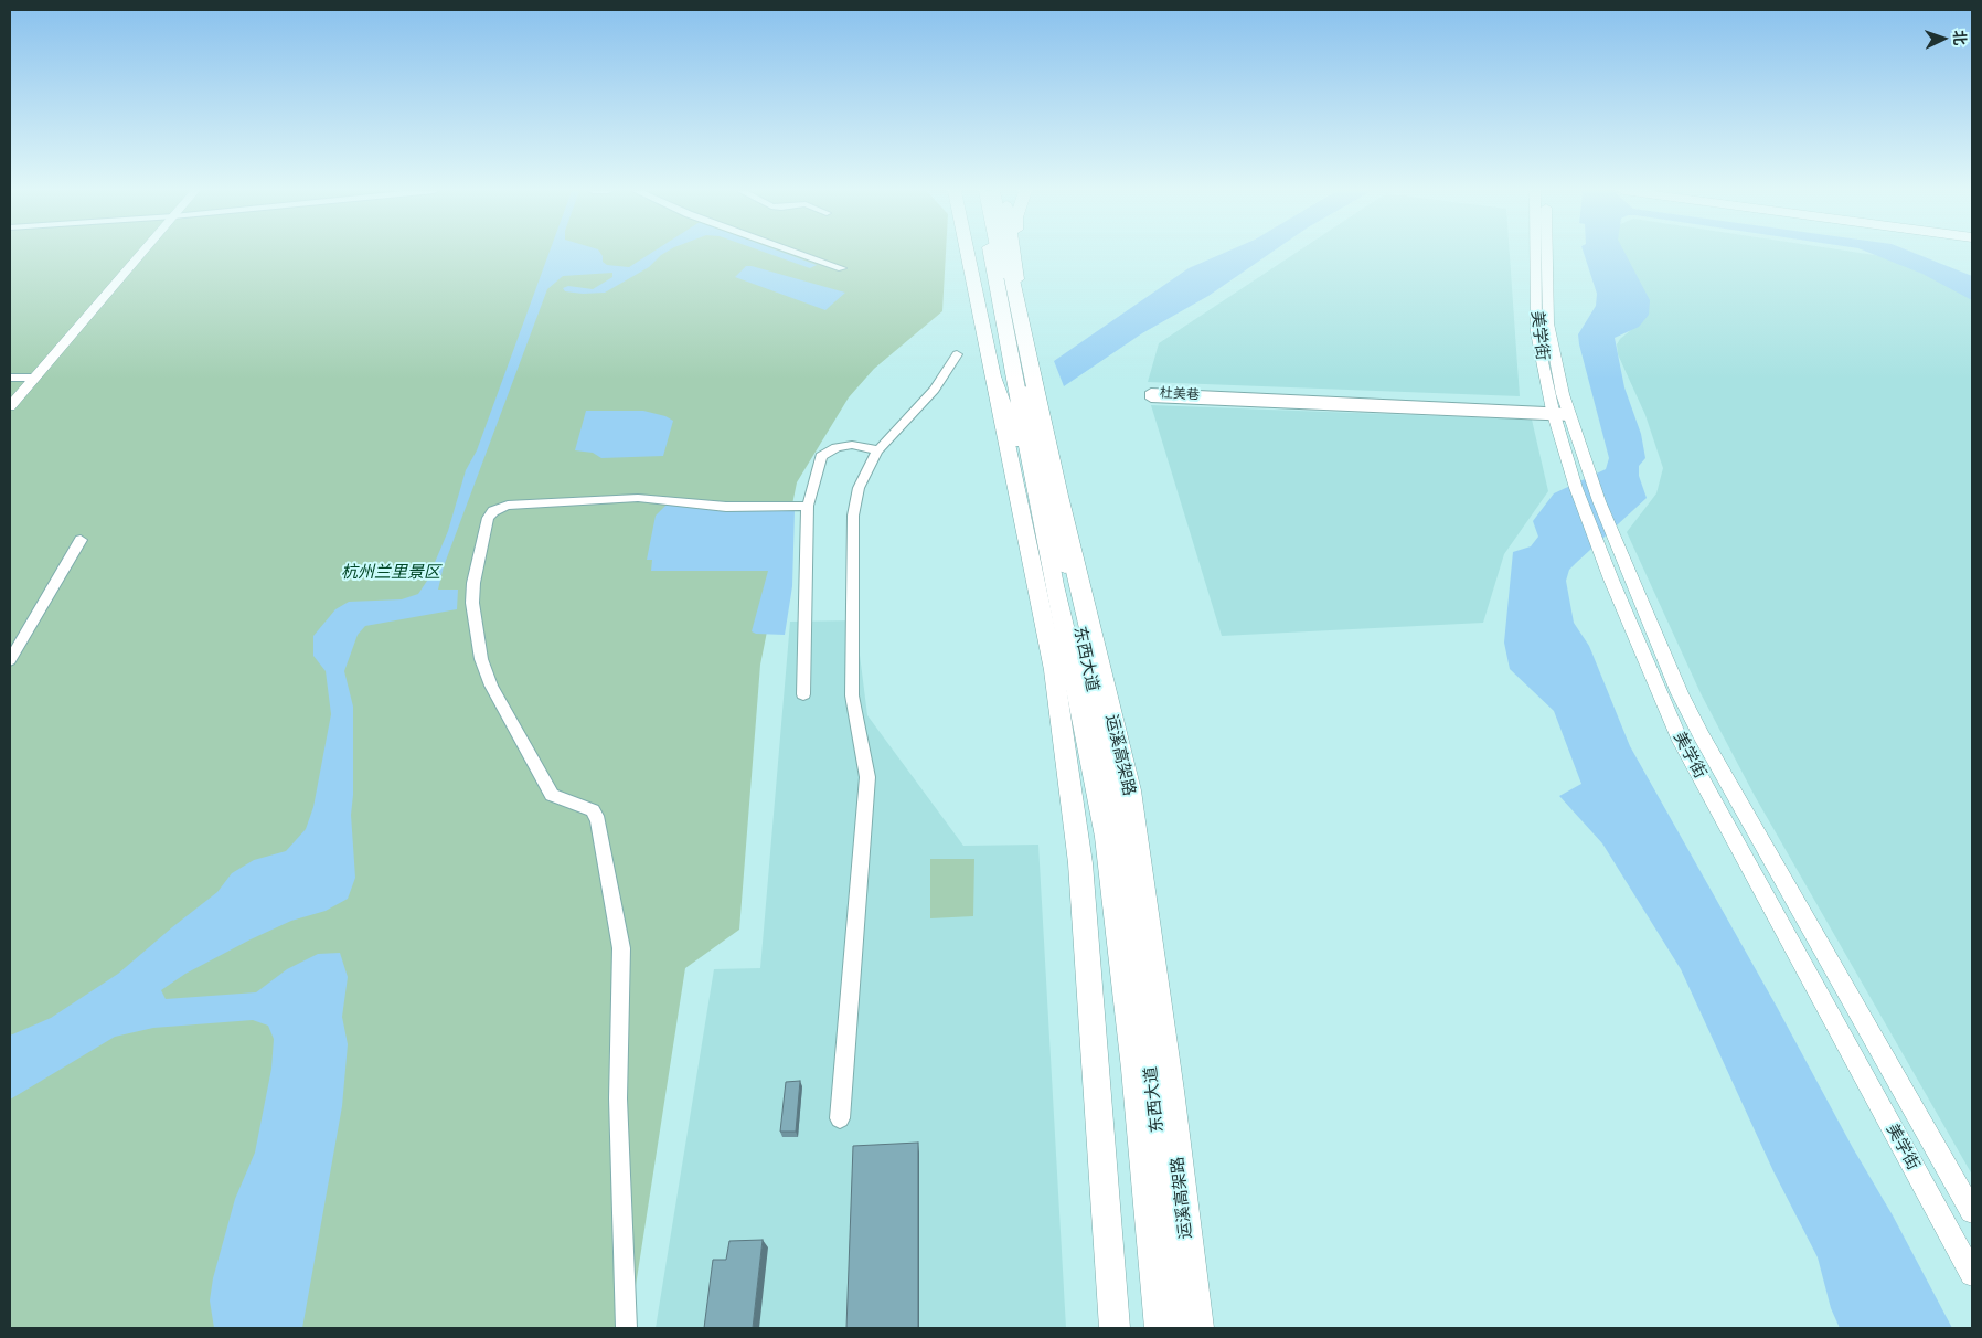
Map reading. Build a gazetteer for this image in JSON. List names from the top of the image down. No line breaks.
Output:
{"streets":{"highway":["运溪高架路"],"main road":["东西大道"],"street":["美学街","杜美巷"]},"crossings":[["美学街","杜美巷"]],"parks":["杭州兰里景区"],"north":"right"}
